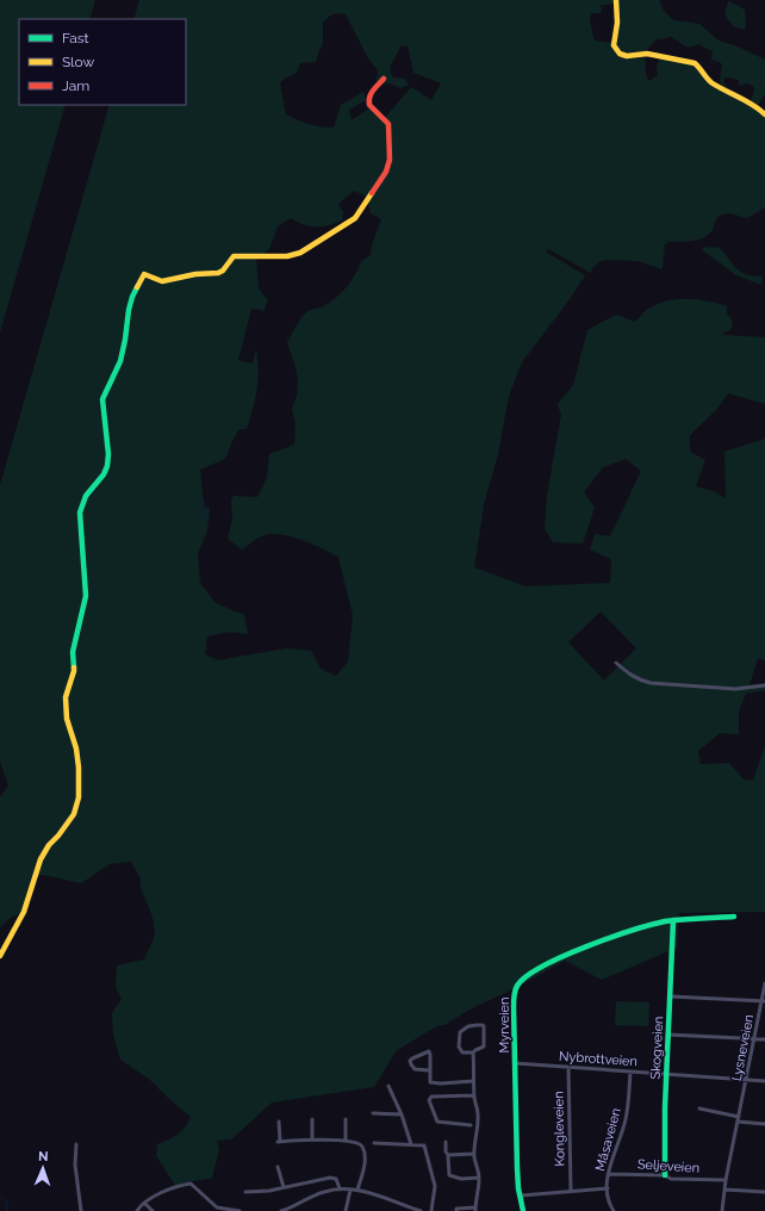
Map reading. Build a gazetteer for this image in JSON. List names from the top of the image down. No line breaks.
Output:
{"streets":{"street":["Myrveien","Skogveien","Lysneveien","Nybrottveien","Kongleveien","Måsaveien","Seljeveien"]},"crossings":[["Myrveien","Skogveien"],["Myrveien","Nybrottveien"],["Skogveien","Nybrottveien"],["Skogveien","Seljeveien"],["Lysneveien","Nybrottveien"],["Lysneveien","Seljeveien"],["Nybrottveien","Kongleveien"],["Nybrottveien","Måsaveien"],["Måsaveien","Seljeveien"]],"legend":["Fast","Slow","Jam"],"north":"top"}
